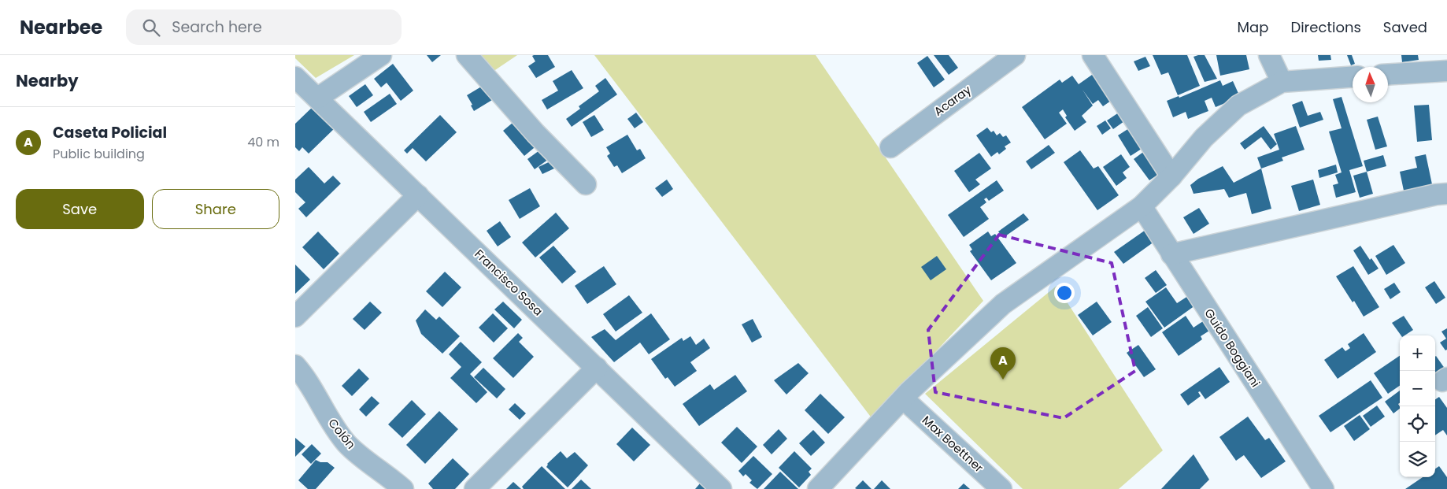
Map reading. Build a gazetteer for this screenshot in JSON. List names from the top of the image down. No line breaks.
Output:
{"streets":{"street":["Acaray","Francisco Sosa","Guido Boggiani","Colón","Max Boettner"]},"north":"top","page":{"header":"Nearbee","search":"Search here","nav":["Map","Directions","Saved"],"heading":"Nearby","list":[{"mark":"A","name":"Caseta Policial","note":"Public building","value":"40 m"}],"buttons":["Save","Share"],"map_buttons":["+","−"],"pins":"A"}}
